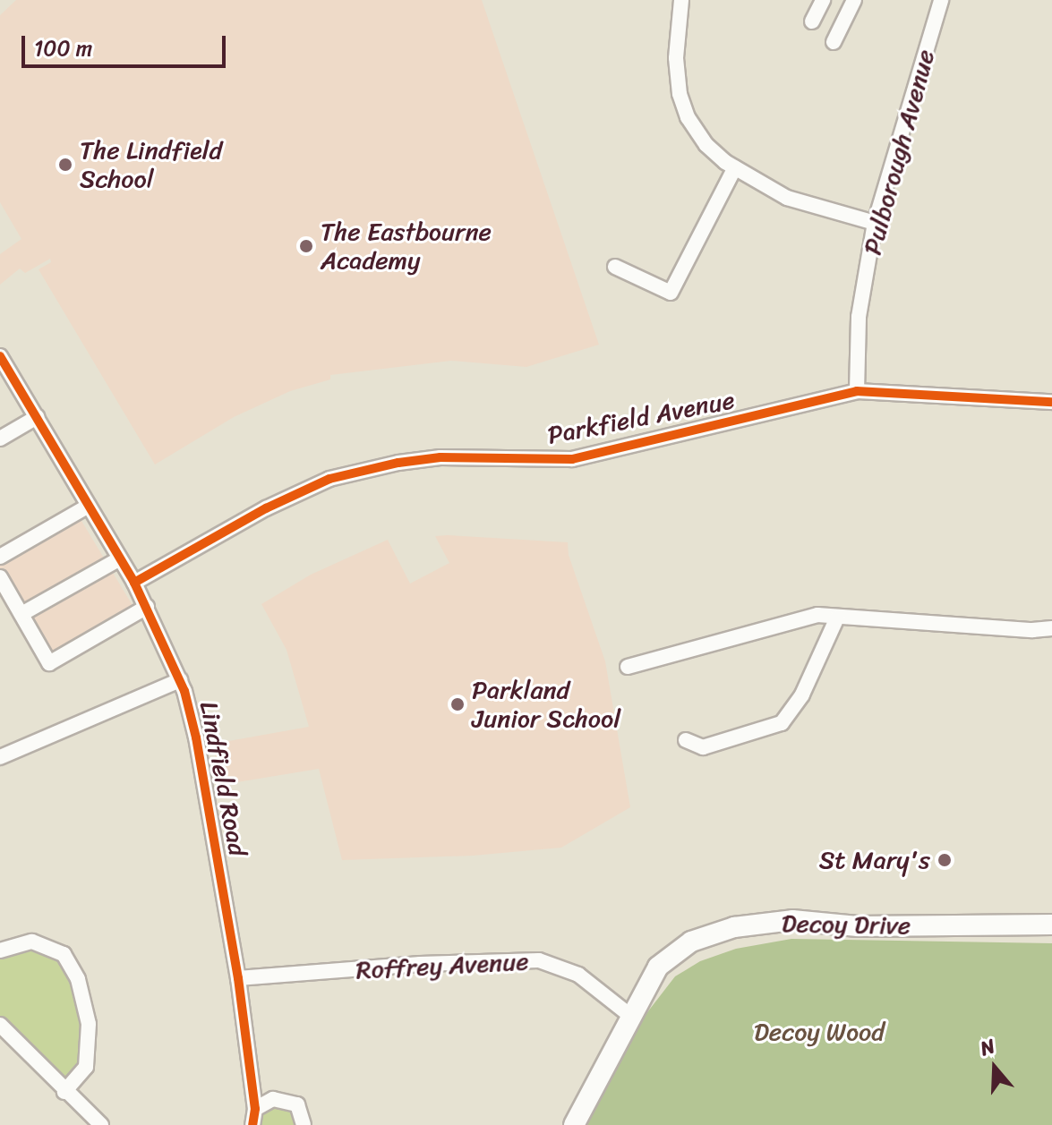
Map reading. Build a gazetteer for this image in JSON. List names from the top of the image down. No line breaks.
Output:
{"streets":{"street":["Pulborough Avenue","Parkfield Avenue","Lindfield Road","Decoy Drive","Roffrey Avenue"]},"crossings":[["Pulborough Avenue","Parkfield Avenue"],["Parkfield Avenue","Lindfield Road"],["Lindfield Road","Roffrey Avenue"],["Decoy Drive","Roffrey Avenue"]],"parks":["Decoy Wood"],"places":["The Lindfield School","The Eastbourne Academy","Parkland Junior School","St Mary's"],"scale_bar":"100 m","north":"top"}
